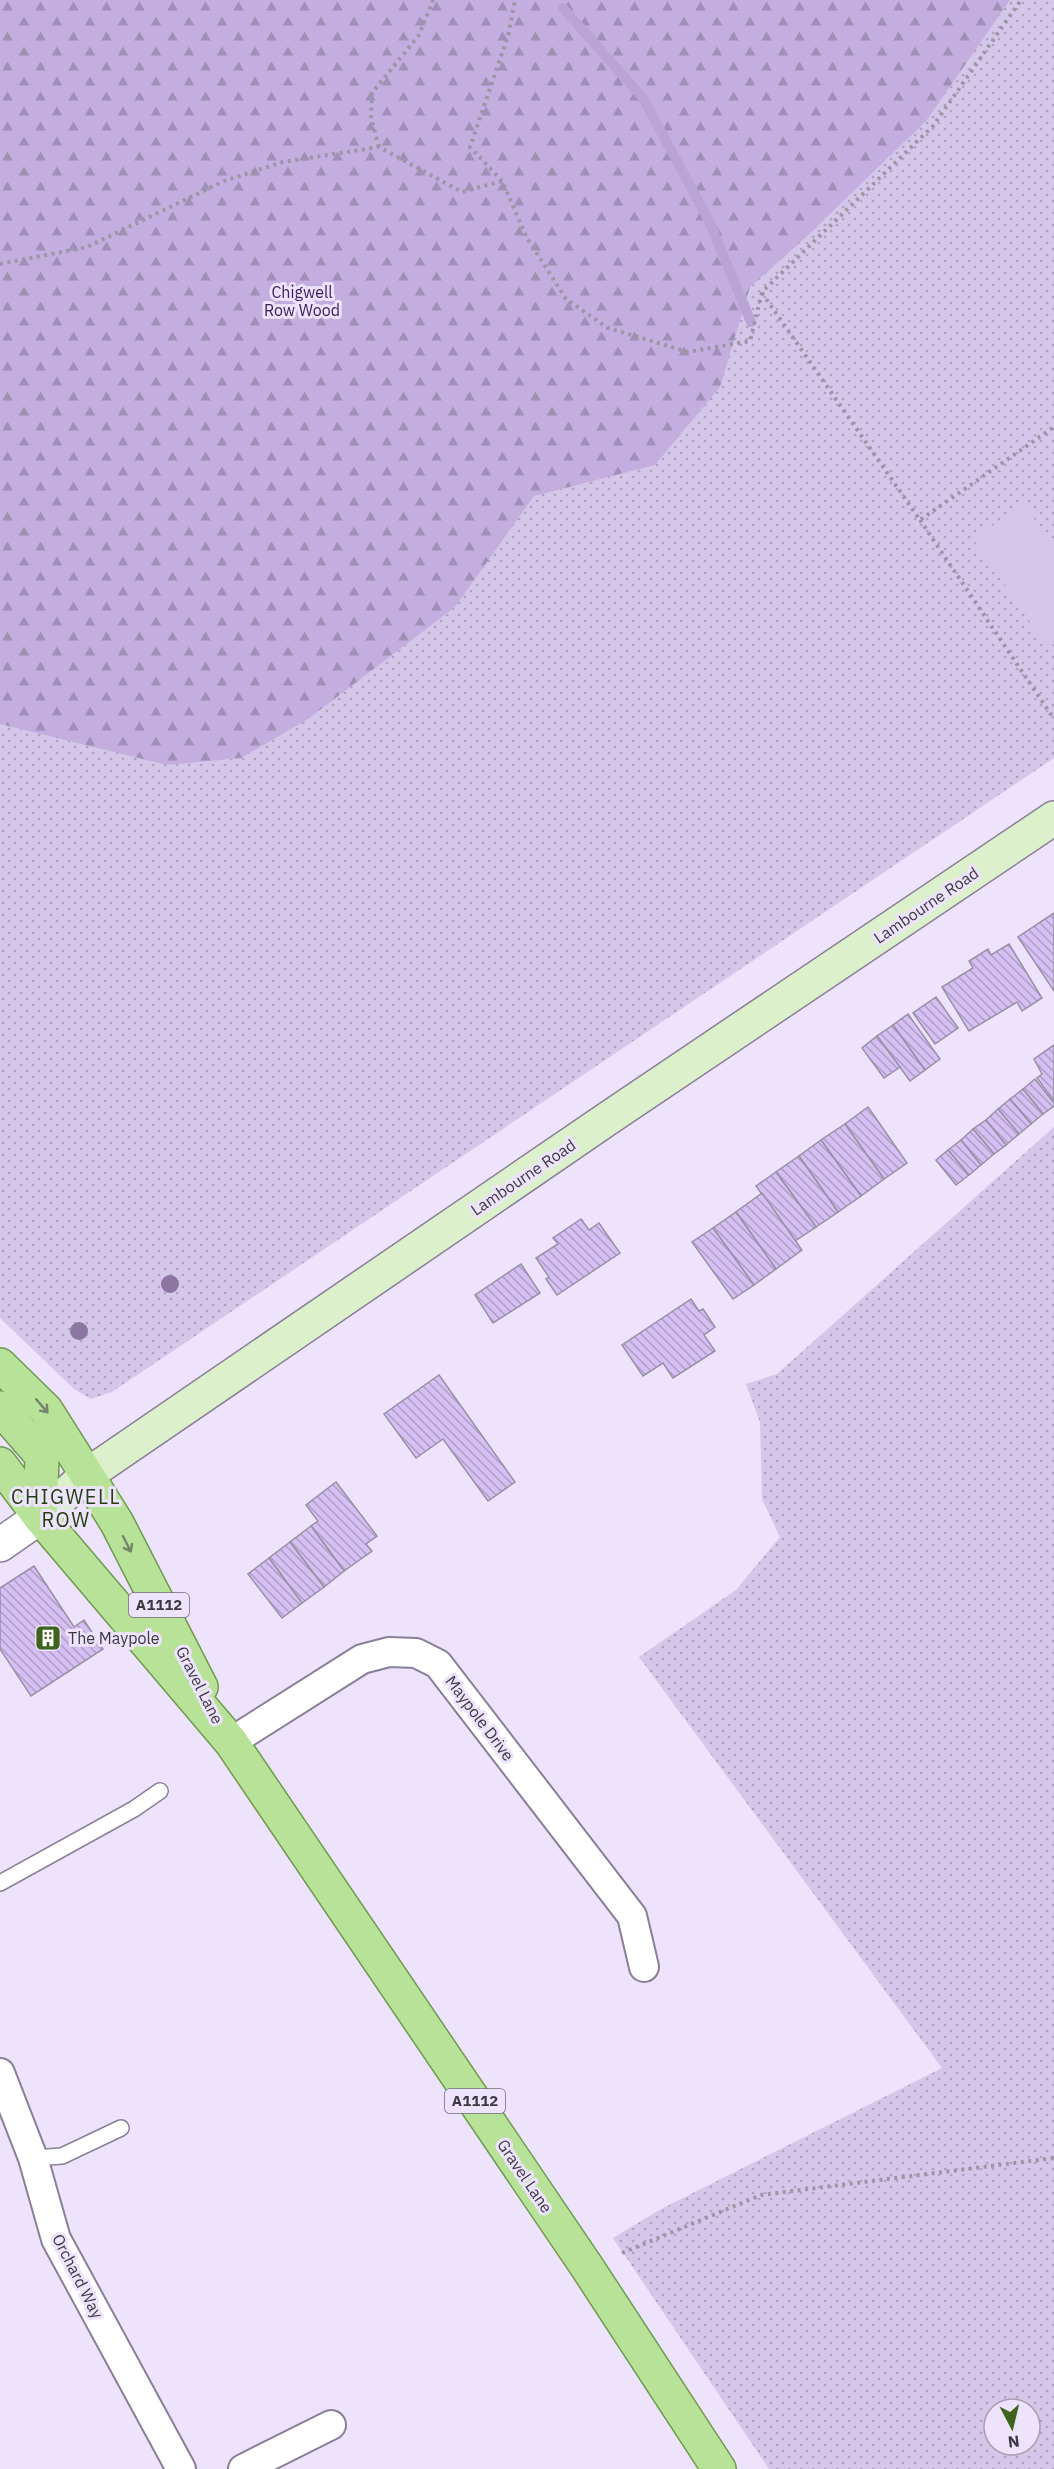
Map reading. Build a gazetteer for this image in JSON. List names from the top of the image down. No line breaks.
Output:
{"streets":{"main road":["Lambourne Road","A1112","Gravel Lane"],"street":["Maypole Drive","Orchard Way"]},"crossings":[["Lambourne Road","A1112"],["Lambourne Road","Gravel Lane"],["A1112","Gravel Lane"],["Gravel Lane","Maypole Drive"]],"districts":["CHIGWELL ROW"],"parks":["Chigwell Row Wood"],"places":{"building":["The Maypole"]},"north":"bottom"}
